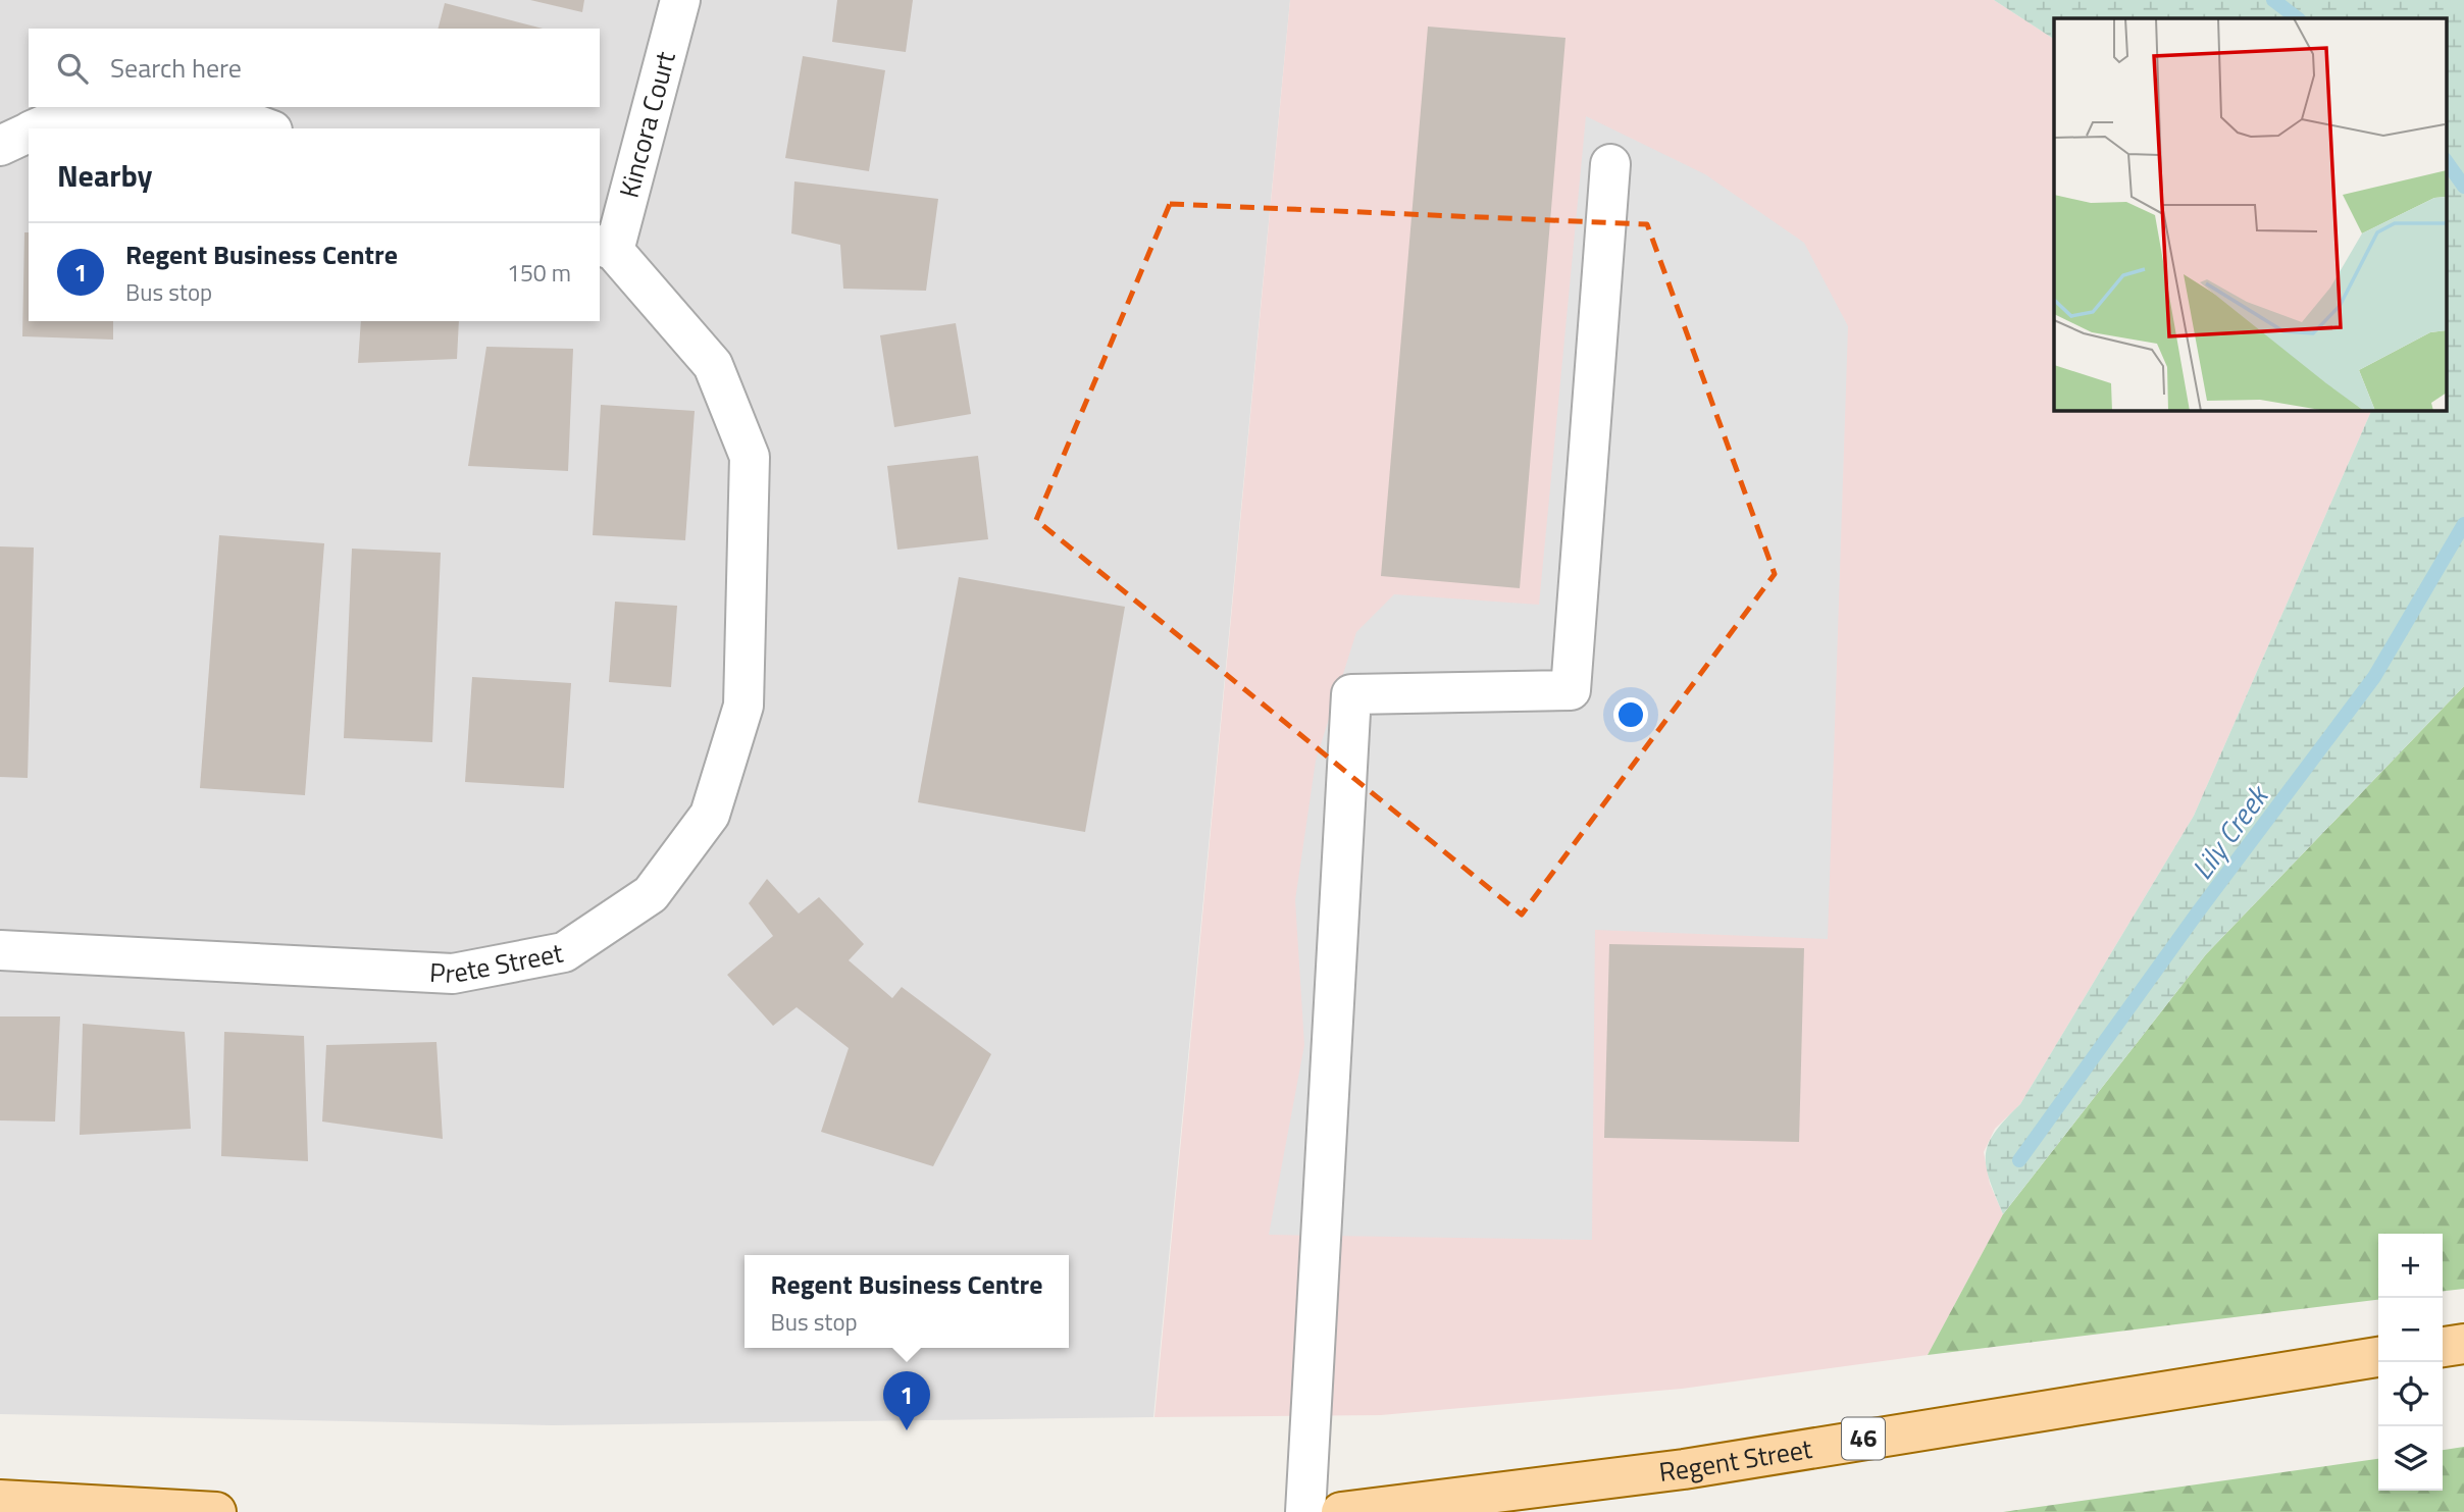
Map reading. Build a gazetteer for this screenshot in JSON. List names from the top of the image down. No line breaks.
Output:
{"streets":{"main road":["46","Regent Street"],"street":["Kincora Court","Prete Street"]},"crossings":[["Kincora Court","Prete Street"]],"water":["Lily Creek"],"page":{"search":"Search here","heading":"Nearby","list":[{"mark":"1","name":"Regent Business Centre","note":"Bus stop","value":"150 m"}],"map_buttons":["+","−"],"popup":["Regent Business Centre","Bus stop"],"pins":"1"}}
